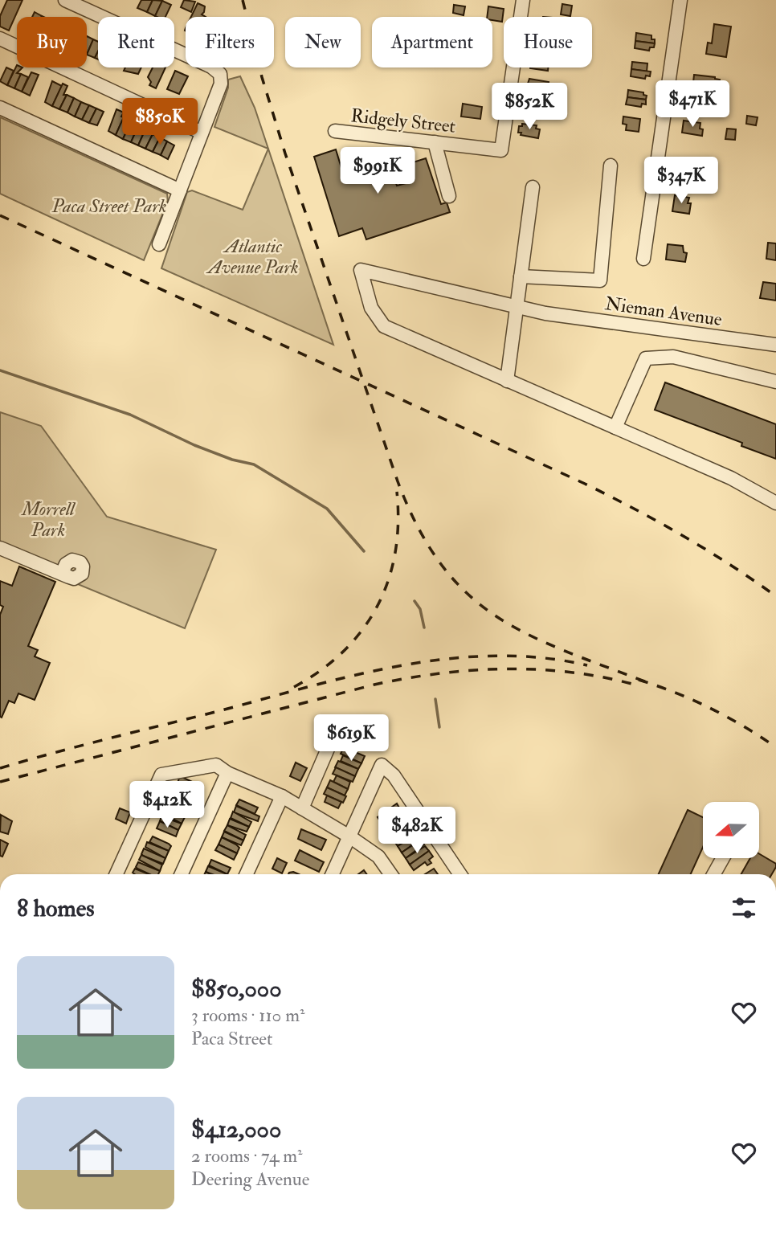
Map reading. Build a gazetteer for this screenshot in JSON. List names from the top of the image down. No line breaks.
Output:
{"streets":{"street":["Ridgely Street","Nieman Avenue"]},"parks":["Paca Street Park","Atlantic Avenue Park","Morrell Park"],"north":"left","page":{"chip":["Buy","Rent","Filters","New","Apartment","House"],"price":["$471K","$852K","$850K","$991K","$347K","$619K","$412K","$482K"],"heading":"8 homes","list":[{"name":"$850,000","note":"3 rooms · 110 m² · Paca Street"},{"name":"$412,000","note":"2 rooms · 74 m² · Deering Avenue"}]}}
